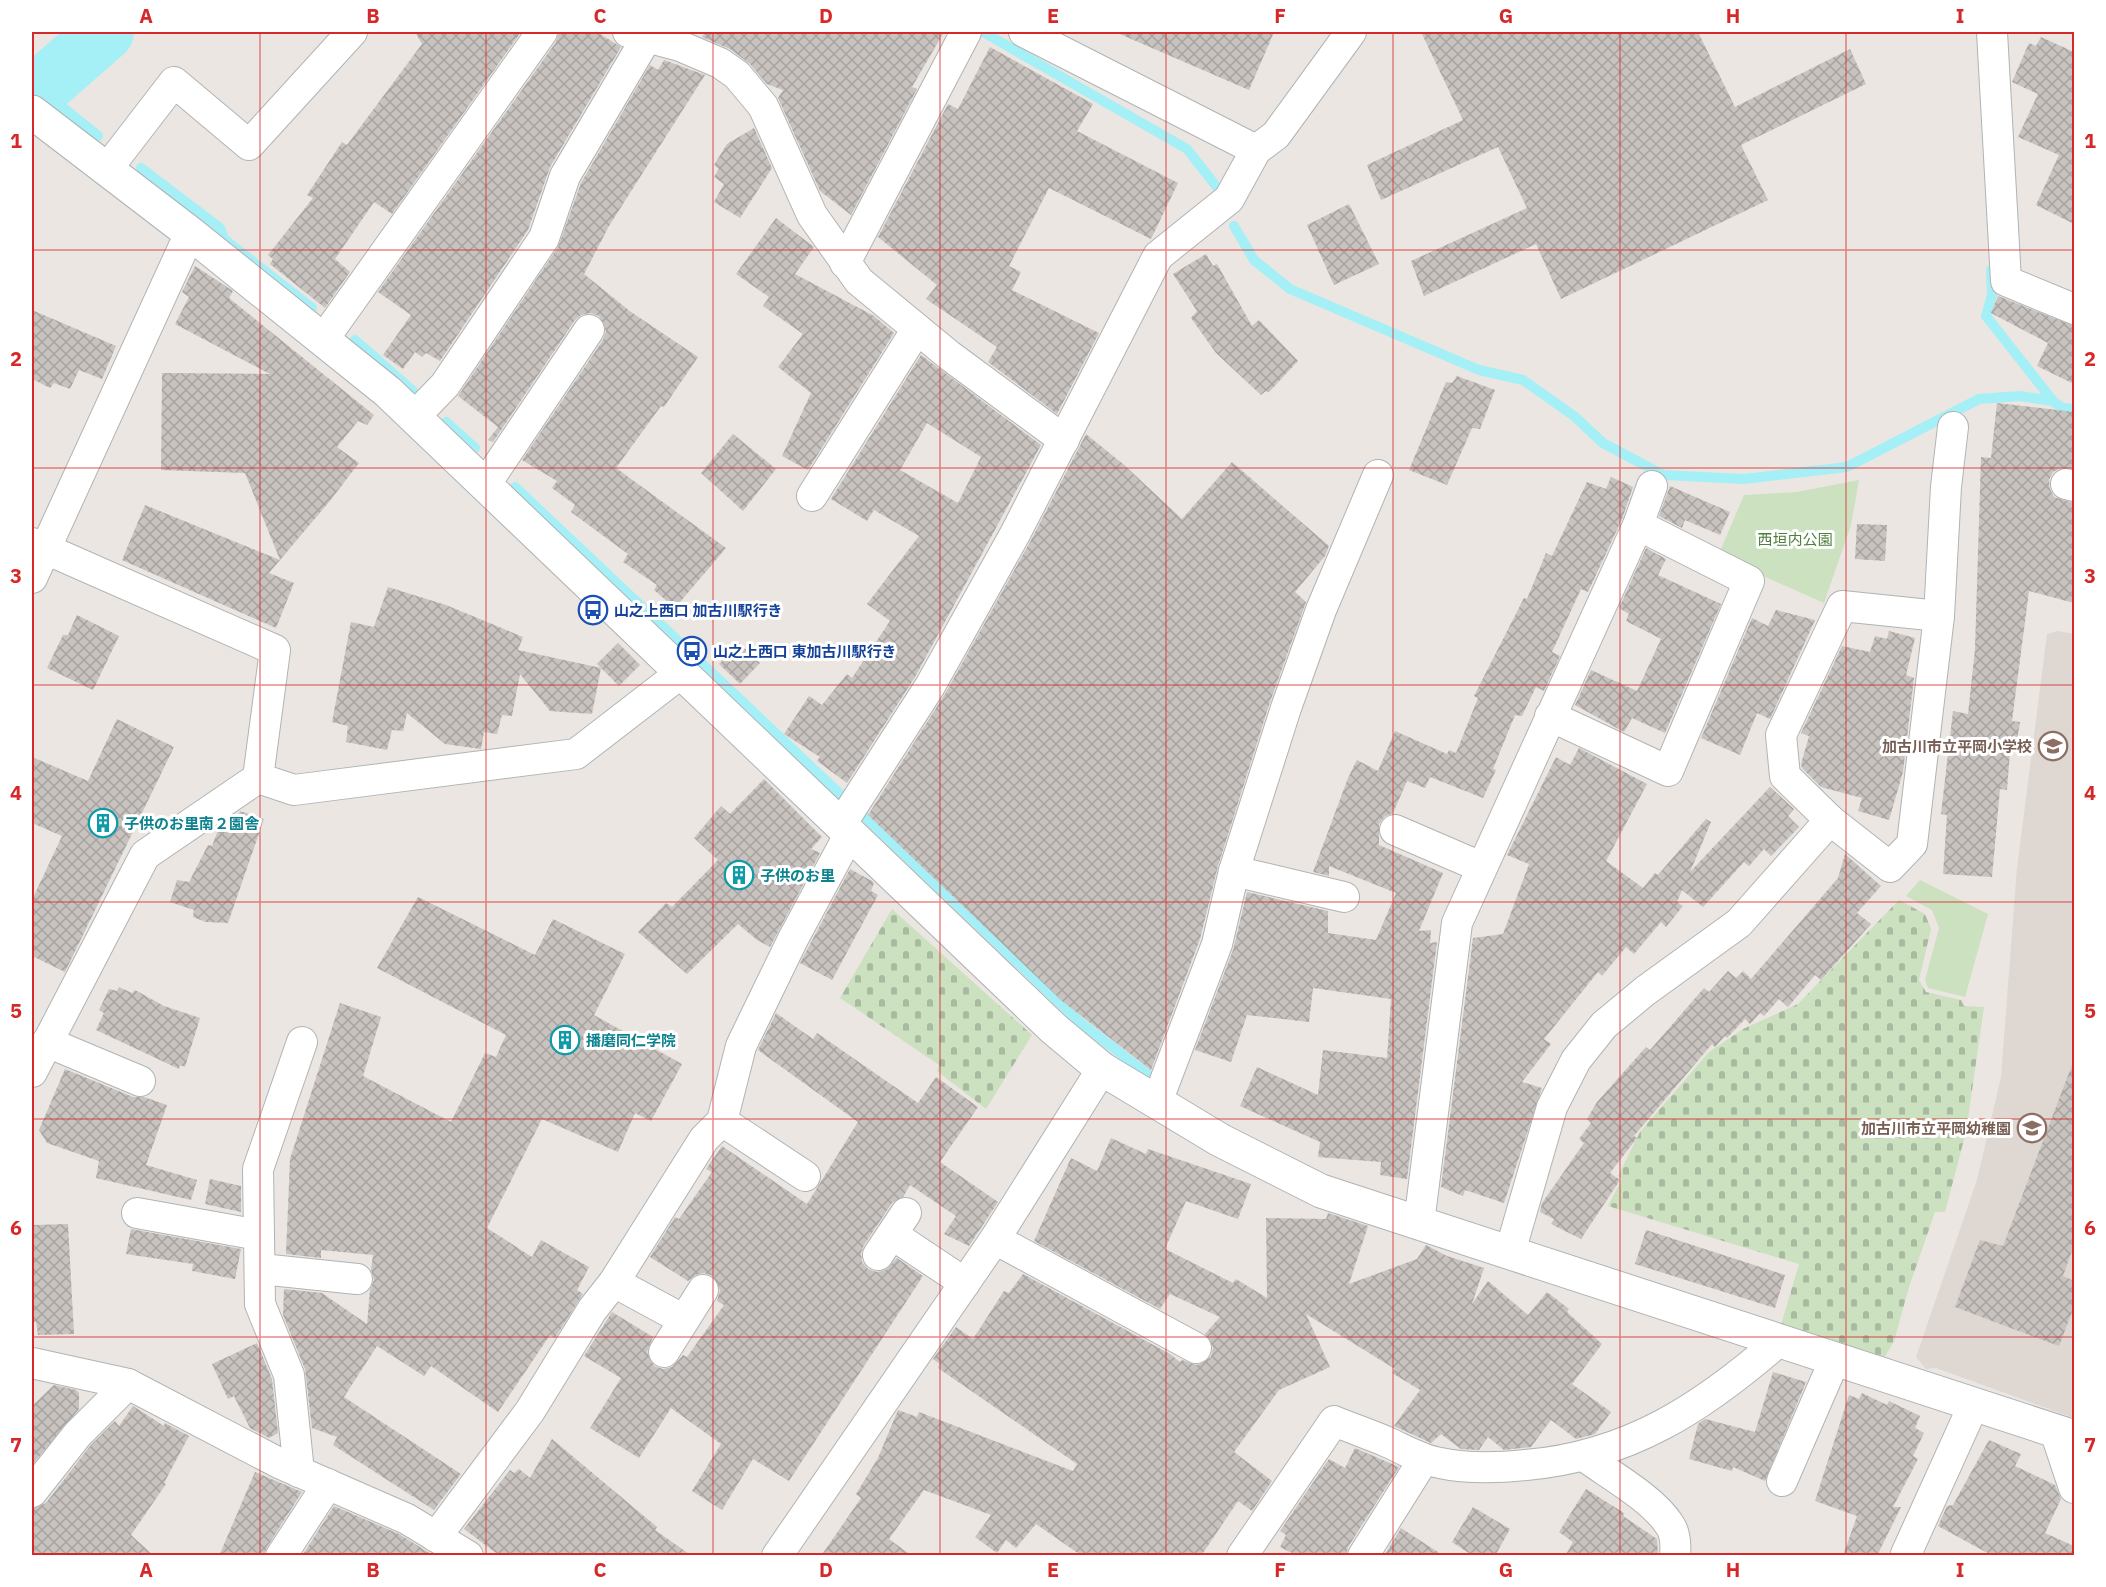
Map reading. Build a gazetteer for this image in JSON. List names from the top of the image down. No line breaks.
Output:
{"parks":["西垣内公園"],"places":{"bus stop":["山之上西口 加古川駅行き","山之上西口 東加古川駅行き"],"school or university":["加古川市立平岡小学校","加古川市立平岡幼稚園"],"building":["子供のお里南２園舎","子供のお里","播磨同仁学院"]},"grid":{"columns":["A","B","C","D","E","F","G","H","I"],"rows":["1","2","3","4","5","6","7"]}}
